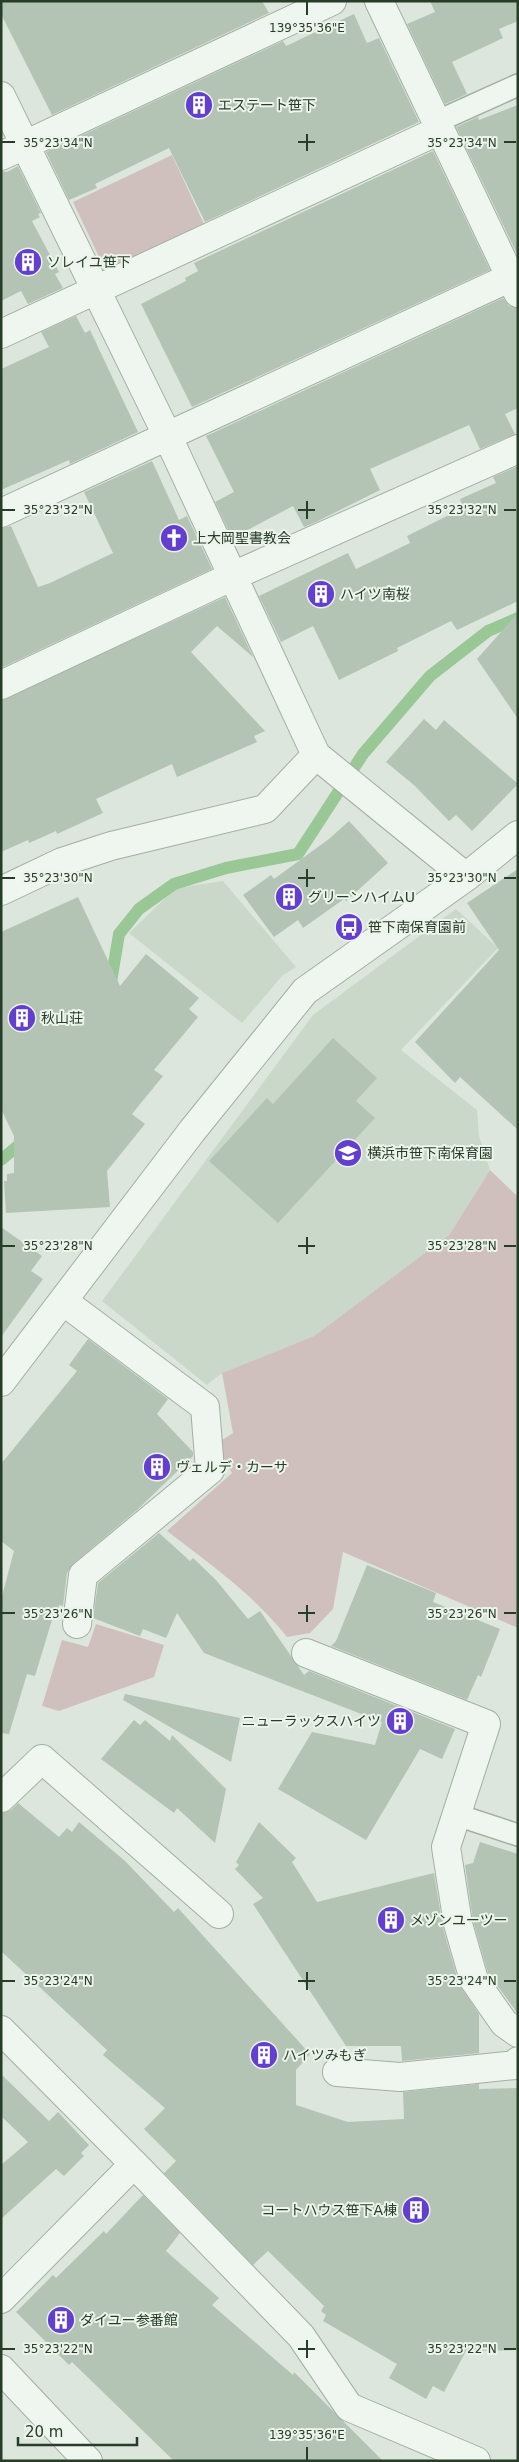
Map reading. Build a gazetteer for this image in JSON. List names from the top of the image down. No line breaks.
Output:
{"places":{"building":["エステート笹下","ソレイユ笹下","ハイツ南桜","グリーンハイムU","秋山荘","ヴェルデ・カーサ","ニューラックスハイツ","メゾンユーツー","ハイツみもぎ","コートハウス笹下A棟","ダイユー参番館"],"church":["上大岡聖書教会"],"bus stop":["笹下南保育園前"],"school or university":["横浜市笹下南保育園"]},"scale_bar":"20 m","coordinates":["139°35'36\"E","35°23'34\"N","35°23'32\"N","35°23'30\"N","35°23'28\"N","35°23'26\"N","35°23'24\"N","35°23'22\"N"]}
